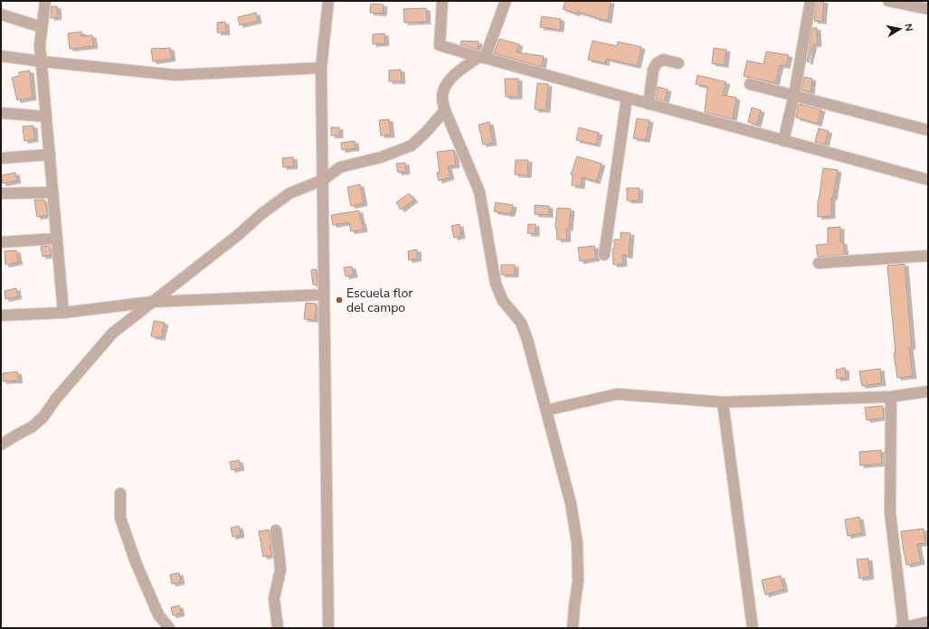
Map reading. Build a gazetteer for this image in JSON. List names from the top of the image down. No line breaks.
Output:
{"places":["Escuela flor del campo"],"north":"right"}
